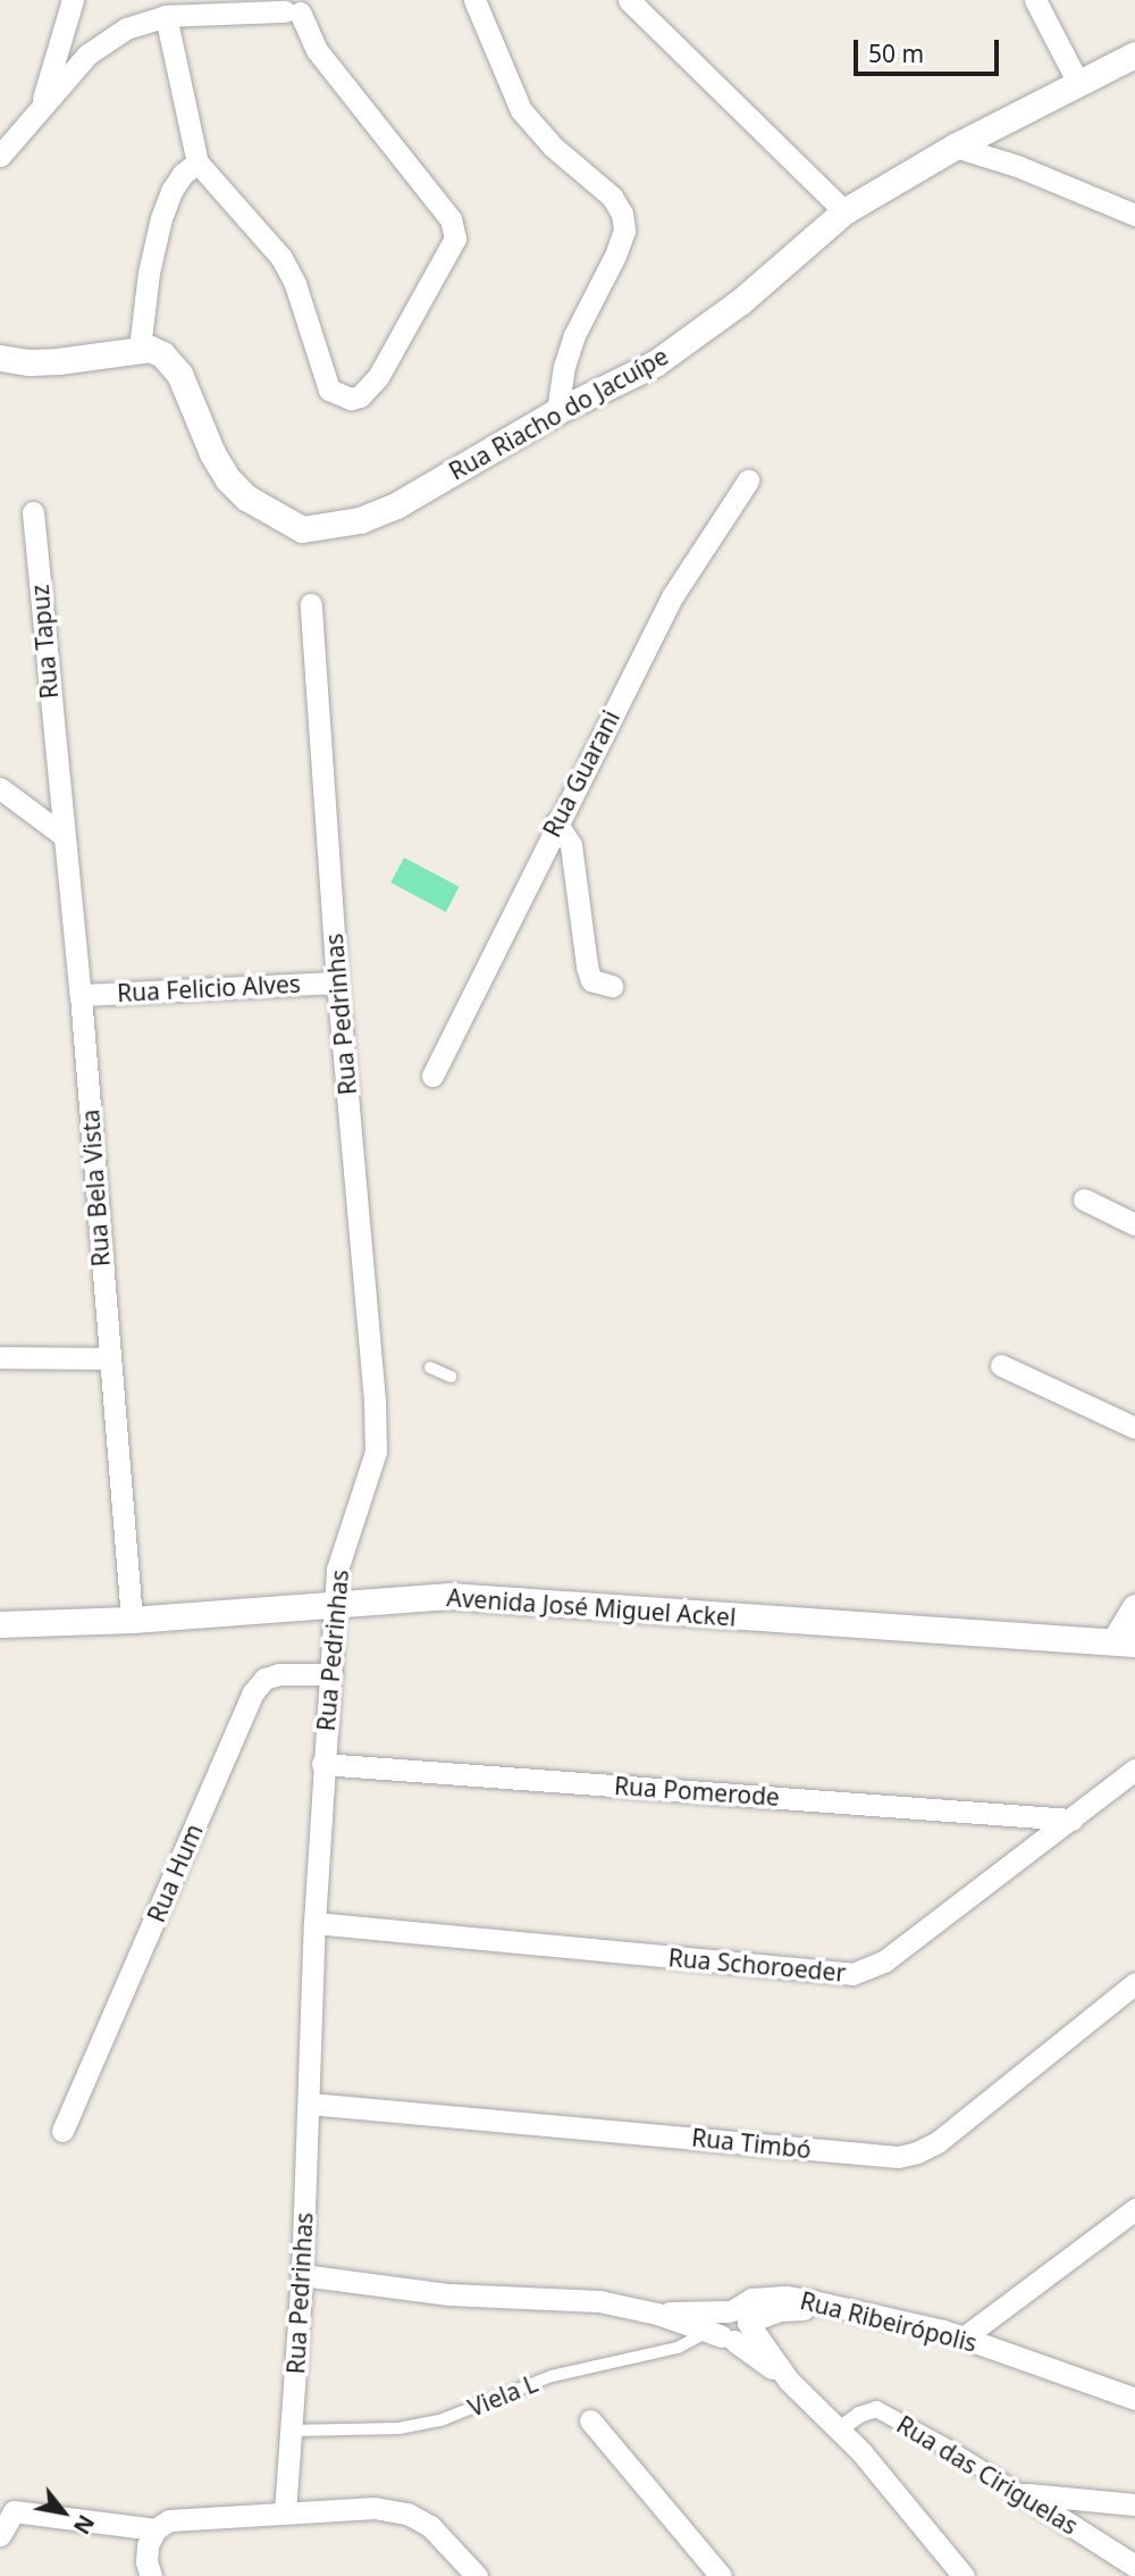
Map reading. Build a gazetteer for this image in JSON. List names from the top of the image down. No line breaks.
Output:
{"streets":{"street":["Rua Riacho do Jacuípe","Rua Tapuz","Rua Guarani","Rua Felicio Alves","Rua Pedrinhas","Rua Bela Vista","Avenida José Miguel Ackel","Rua Pomerode","Rua Hum","Rua Schoroeder","Rua Timbó","Rua Ribeirópolis","Rua das Ciriguelas"],"lane":["Viela L"]},"crossings":[["Rua Tapuz","Rua Bela Vista"],["Rua Felicio Alves","Rua Pedrinhas"],["Rua Felicio Alves","Rua Bela Vista"],["Rua Pedrinhas","Avenida José Miguel Ackel"],["Rua Pedrinhas","Rua Pomerode"],["Rua Pedrinhas","Rua Hum"],["Rua Pedrinhas","Rua Schoroeder"],["Rua Pedrinhas","Rua Timbó"],["Rua Pedrinhas","Viela L"],["Rua Bela Vista","Avenida José Miguel Ackel"],["Rua Pomerode","Rua Schoroeder"],["Rua Ribeirópolis","Viela L"]],"scale_bar":"50 m","north":"bottom right"}
